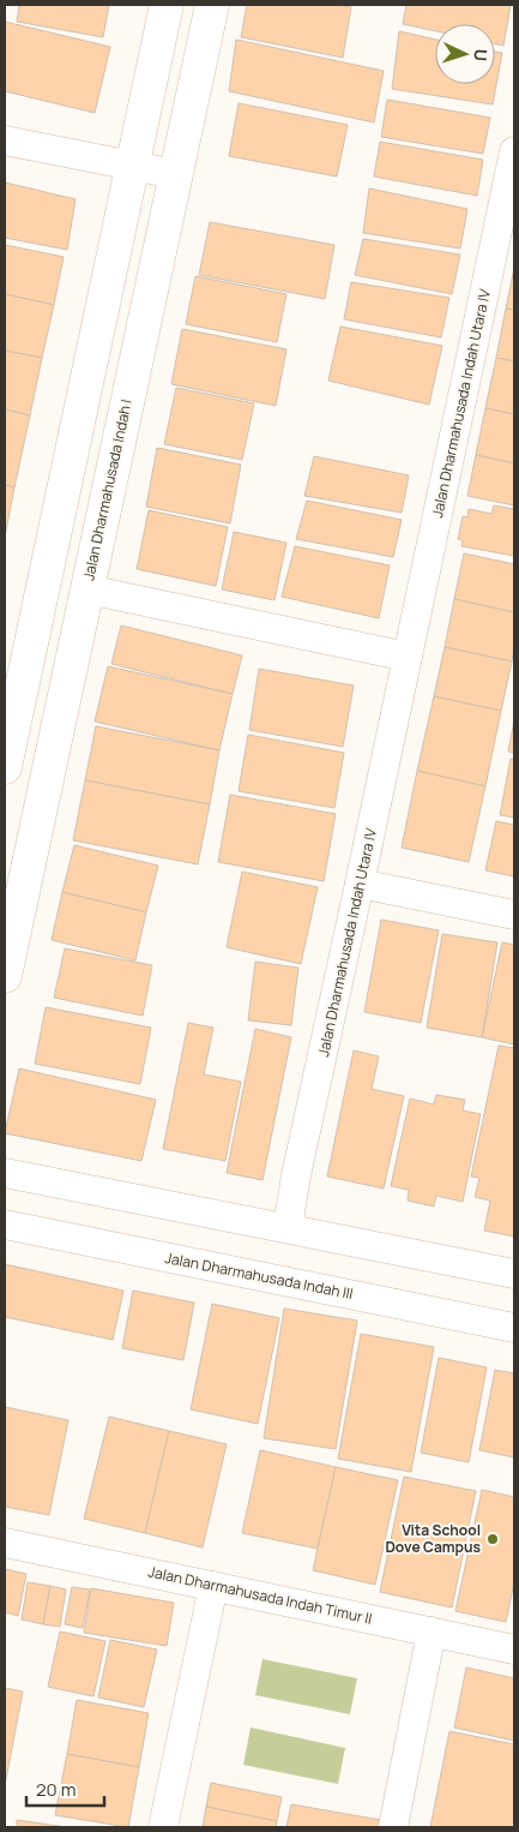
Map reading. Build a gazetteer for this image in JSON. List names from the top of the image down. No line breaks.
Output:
{"streets":{"main road":["Jalan Dharmahusada Indah I"],"street":["Jalan Dharmahusada Indah Utara IV","Jalan Dharmahusada Indah III","Jalan Dharmahusada Indah Timur II"]},"places":["Vita School Dove Campus"],"scale_bar":"20 m","north":"right"}
